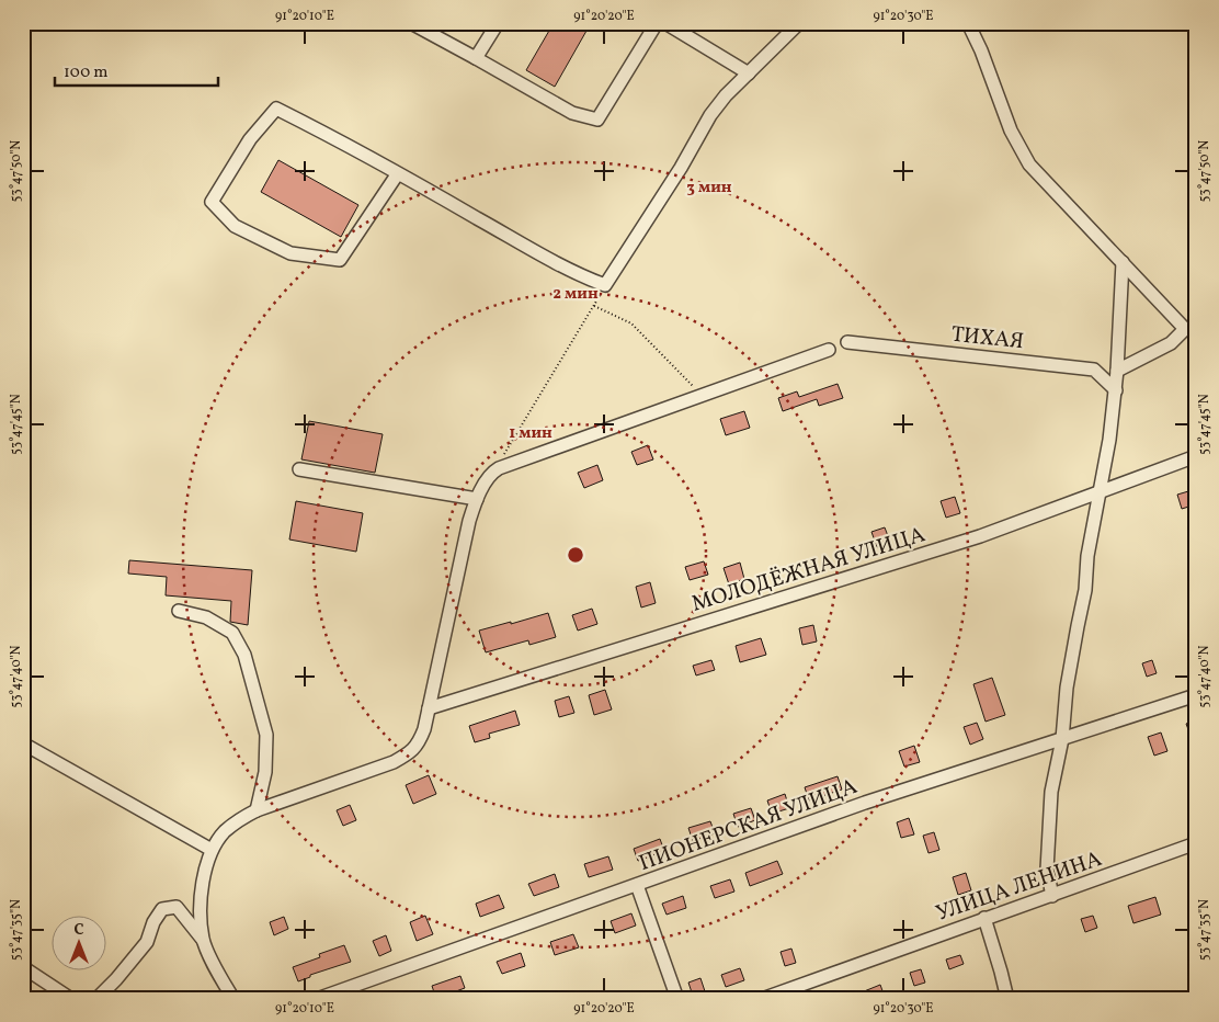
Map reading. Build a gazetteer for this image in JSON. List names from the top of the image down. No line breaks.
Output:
{"streets":{"street":["ТИХАЯ","МОЛОДЁЖНАЯ УЛИЦА","ПИОНЕРСКАЯ УЛИЦА","УЛИЦА ЛЕНИНА"]},"scale_bar":"100 m","north":"top","coordinates":["91°20'10\"E","91°20'20\"E","91°20'30\"E","53°47'50\"N","53°47'45\"N","53°47'40\"N","53°47'35\"N"],"rings":["3 мин","2 мин","1 мин"]}
